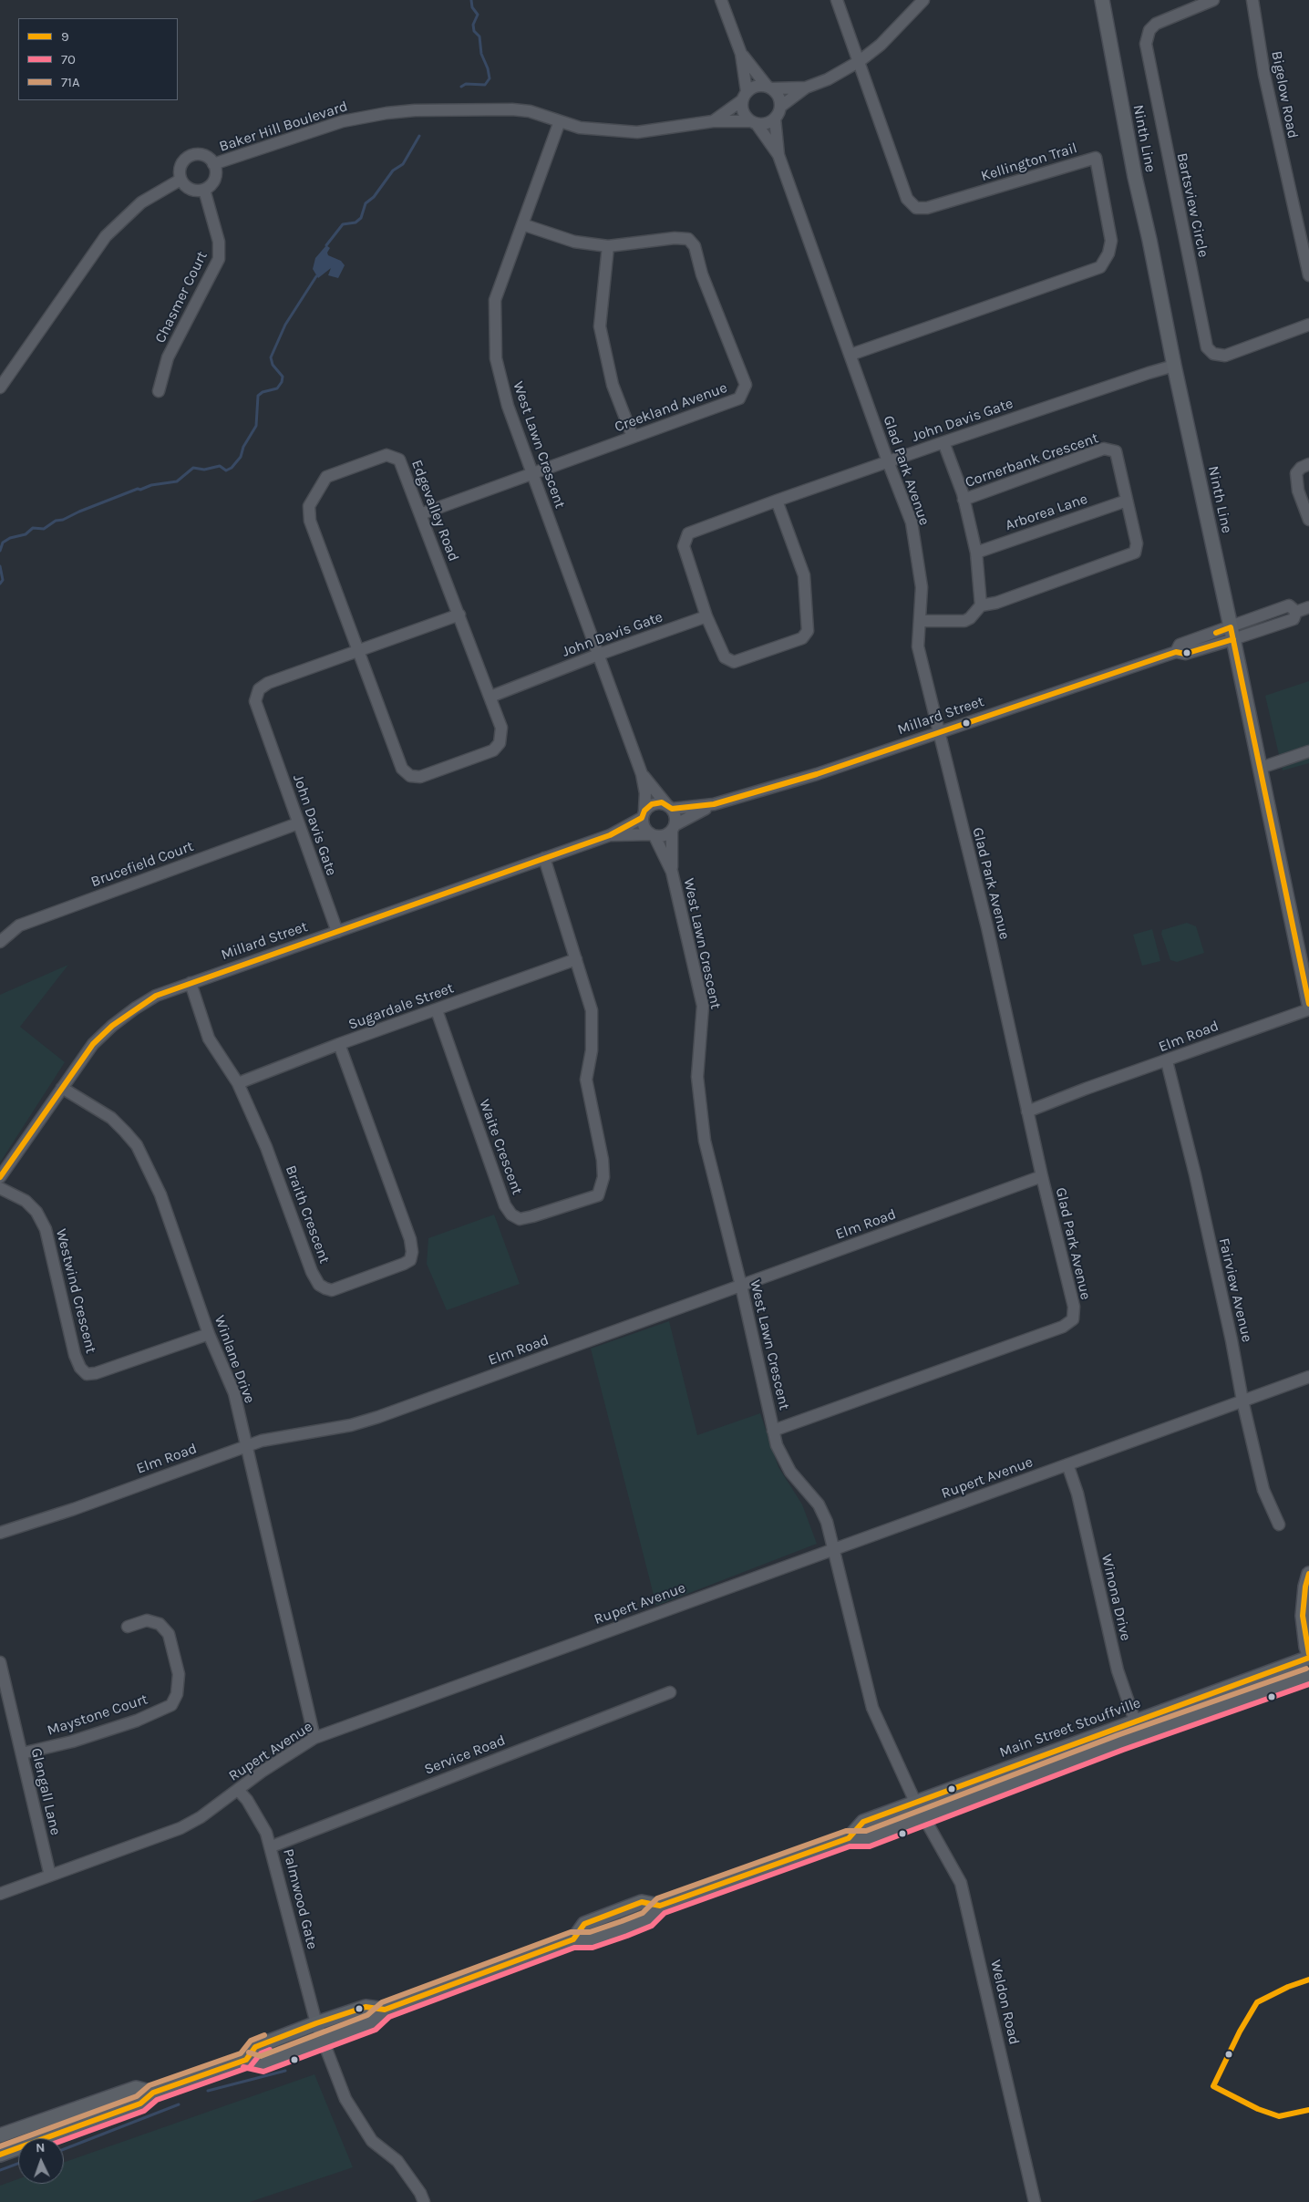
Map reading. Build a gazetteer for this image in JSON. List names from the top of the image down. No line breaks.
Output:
{"streets":{"main road":["Ninth Line","Main Street Stouffville"],"street":["Bigelow Road","Baker Hill Boulevard","Kellington Trail","Bartsview Circle","Chasmer Court","Creekland Avenue","John Davis Gate","West Lawn Crescent","Cornerbank Crescent","Glad Park Avenue","Edgevalley Road","Arborea Lane","Millard Street","Brucefield Court","Sugardale Street","Elm Road","Waite Crescent","Braith Crescent","Fairview Avenue","Westwind Crescent","Winlane Drive","Rupert Avenue","Winona Drive","Maystone Court","Service Road","Glengall Lane","Palmwood Gate","Weldon Road"]},"crossings":[["Baker Hill Boulevard","Chasmer Court"],["Baker Hill Boulevard","West Lawn Crescent"],["Baker Hill Boulevard","Glad Park Avenue"],["Ninth Line","John Davis Gate"],["Ninth Line","Millard Street"],["Kellington Trail","Glad Park Avenue"],["Creekland Avenue","West Lawn Crescent"],["Creekland Avenue","Edgevalley Road"],["John Davis Gate","West Lawn Crescent"],["John Davis Gate","Glad Park Avenue"],["John Davis Gate","Edgevalley Road"],["John Davis Gate","Millard Street"],["John Davis Gate","Brucefield Court"],["West Lawn Crescent","Glad Park Avenue"],["West Lawn Crescent","Millard Street"],["West Lawn Crescent","Elm Road"],["West Lawn Crescent","Rupert Avenue"],["West Lawn Crescent","Main Street Stouffville"],["West Lawn Crescent","Weldon Road"],["Cornerbank Crescent","Arborea Lane"],["Glad Park Avenue","Millard Street"],["Glad Park Avenue","Elm Road"],["Millard Street","Waite Crescent"],["Millard Street","Braith Crescent"],["Millard Street","Winlane Drive"],["Sugardale Street","Waite Crescent"],["Sugardale Street","Braith Crescent"],["Elm Road","Fairview Avenue"],["Elm Road","Winlane Drive"],["Fairview Avenue","Rupert Avenue"],["Westwind Crescent","Winlane Drive"],["Winlane Drive","Rupert Avenue"],["Rupert Avenue","Winona Drive"],["Rupert Avenue","Glengall Lane"],["Rupert Avenue","Palmwood Gate"],["Winona Drive","Main Street Stouffville"],["Maystone Court","Glengall Lane"],["Main Street Stouffville","Palmwood Gate"],["Main Street Stouffville","Weldon Road"],["Service Road","Palmwood Gate"]],"lines":["transit line 9","transit line 71A","transit line 70"],"legend":["9","70","71A"],"north":"top"}
